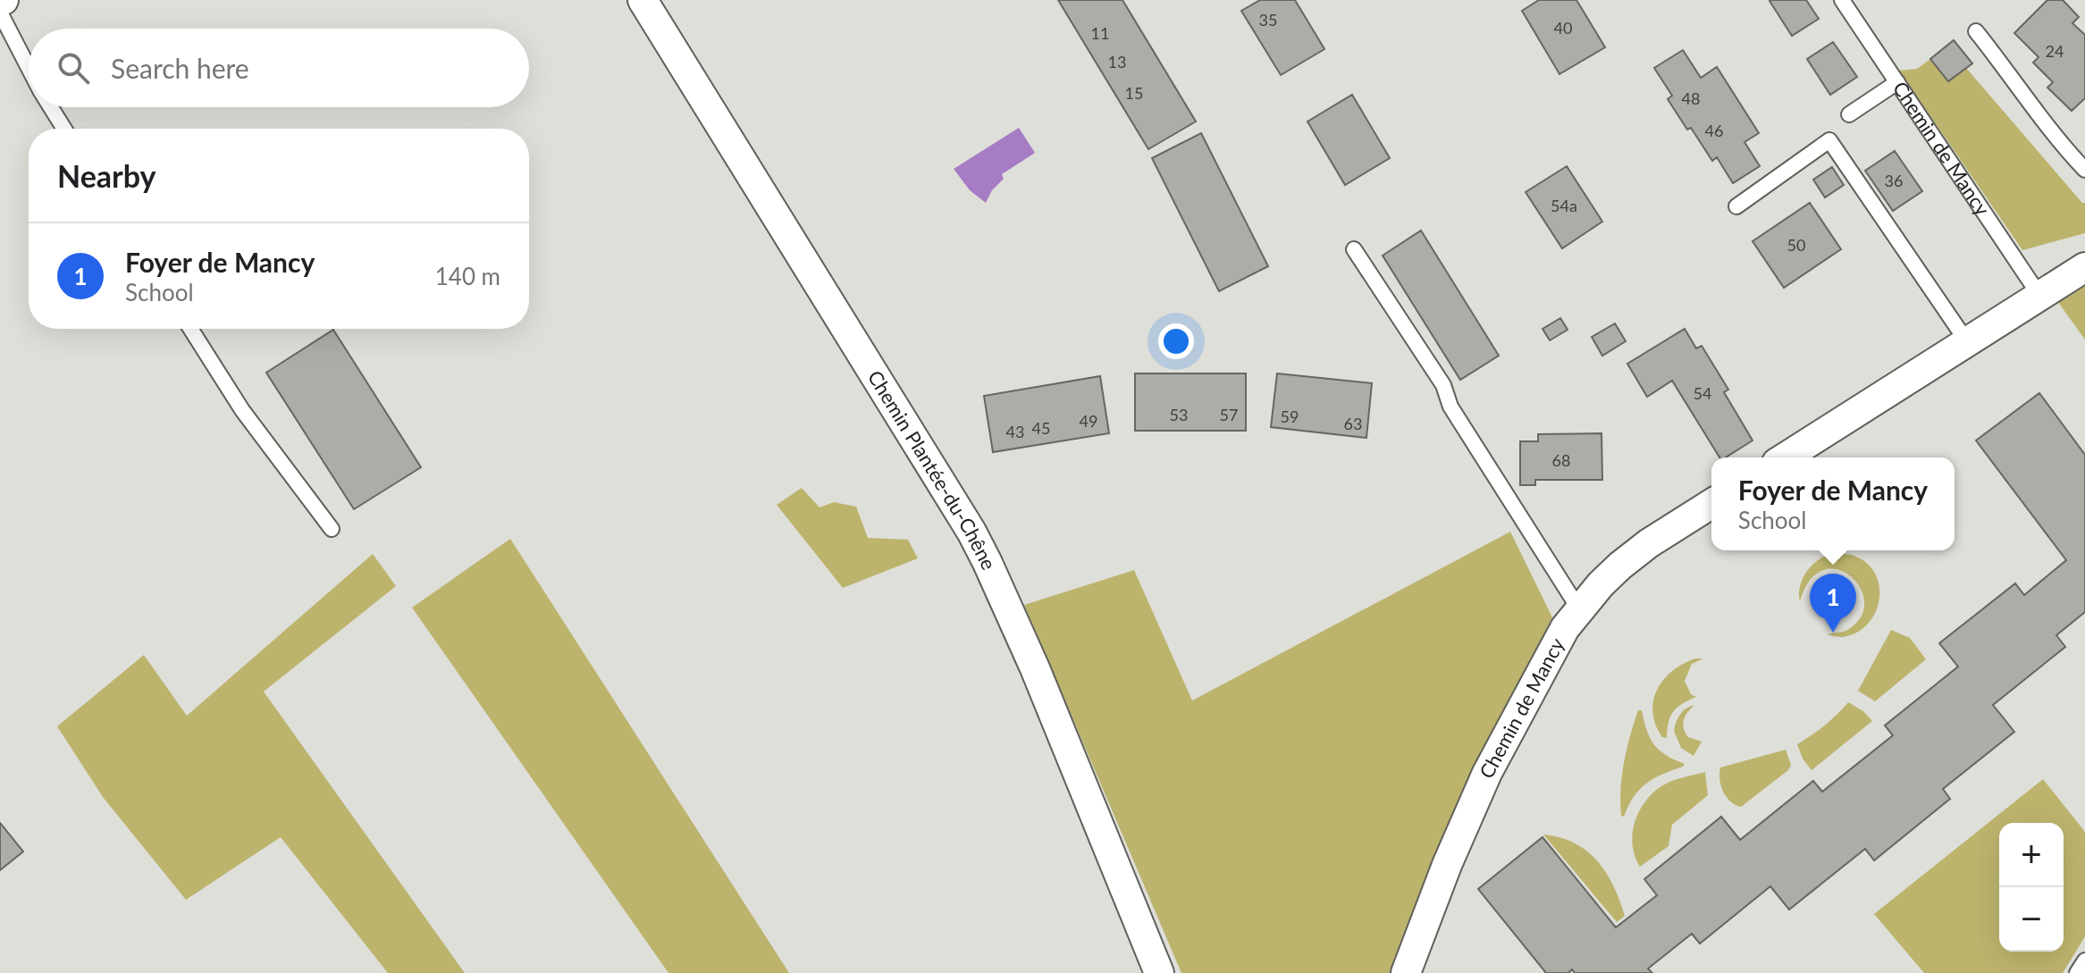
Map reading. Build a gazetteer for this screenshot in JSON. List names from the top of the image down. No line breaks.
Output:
{"streets":{"street":["Chemin de Mancy","Chemin Plantée-du-Chêne"]},"house_numbers":["35","40","11","24","13","15","48","46","36","54a","50","54","53","57","59","49","63","45","43","68"],"page":{"search":"Search here","heading":"Nearby","list":[{"mark":"1","name":"Foyer de Mancy","note":"School","value":"140 m"}],"popup":["Foyer de Mancy","School"],"pins":"1","map_buttons":["+","−"]}}
